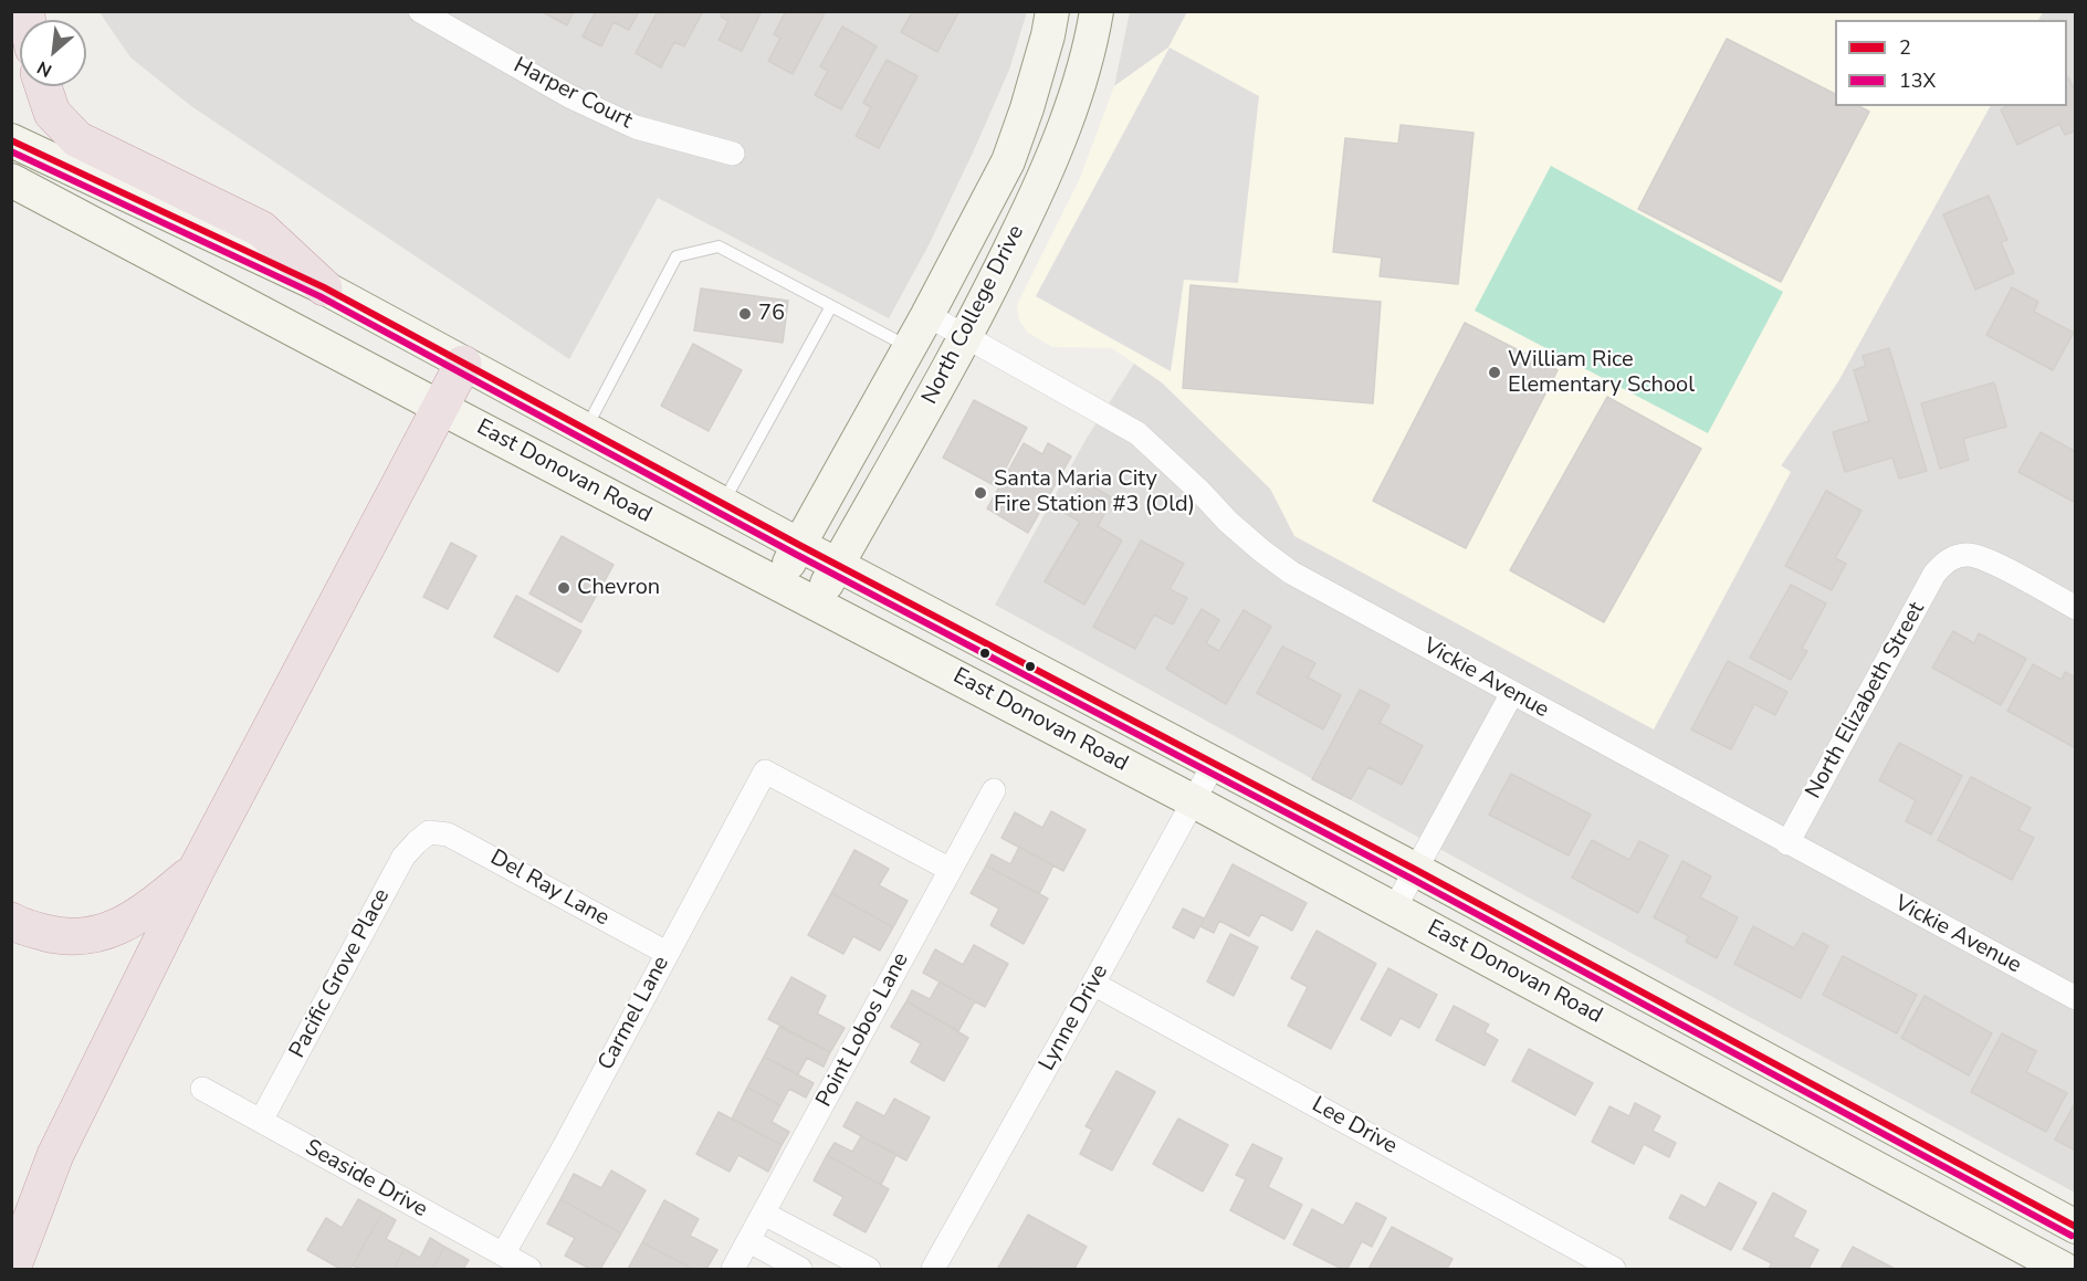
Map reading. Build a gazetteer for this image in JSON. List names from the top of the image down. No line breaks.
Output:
{"streets":{"main road":["North College Drive","East Donovan Road"],"street":["Harper Court","Vickie Avenue","North Elizabeth Street","Del Ray Lane","Pacific Grove Place","Carmel Lane","Lynne Drive","Point Lobos Lane","Lee Drive","Seaside Drive"]},"crossings":[["North College Drive","East Donovan Road"],["North College Drive","Vickie Avenue"],["East Donovan Road","Lynne Drive"],["Vickie Avenue","North Elizabeth Street"],["Del Ray Lane","Pacific Grove Place"],["Del Ray Lane","Carmel Lane"],["Pacific Grove Place","Seaside Drive"],["Carmel Lane","Point Lobos Lane"],["Carmel Lane","Seaside Drive"],["Lynne Drive","Lee Drive"]],"places":["76","William Rice Elementary School","Santa Maria City Fire Station #3 (Old)","Chevron"],"lines":["transit line 2","transit line 13X"],"legend":["2","13X"],"north":"bottom left"}
